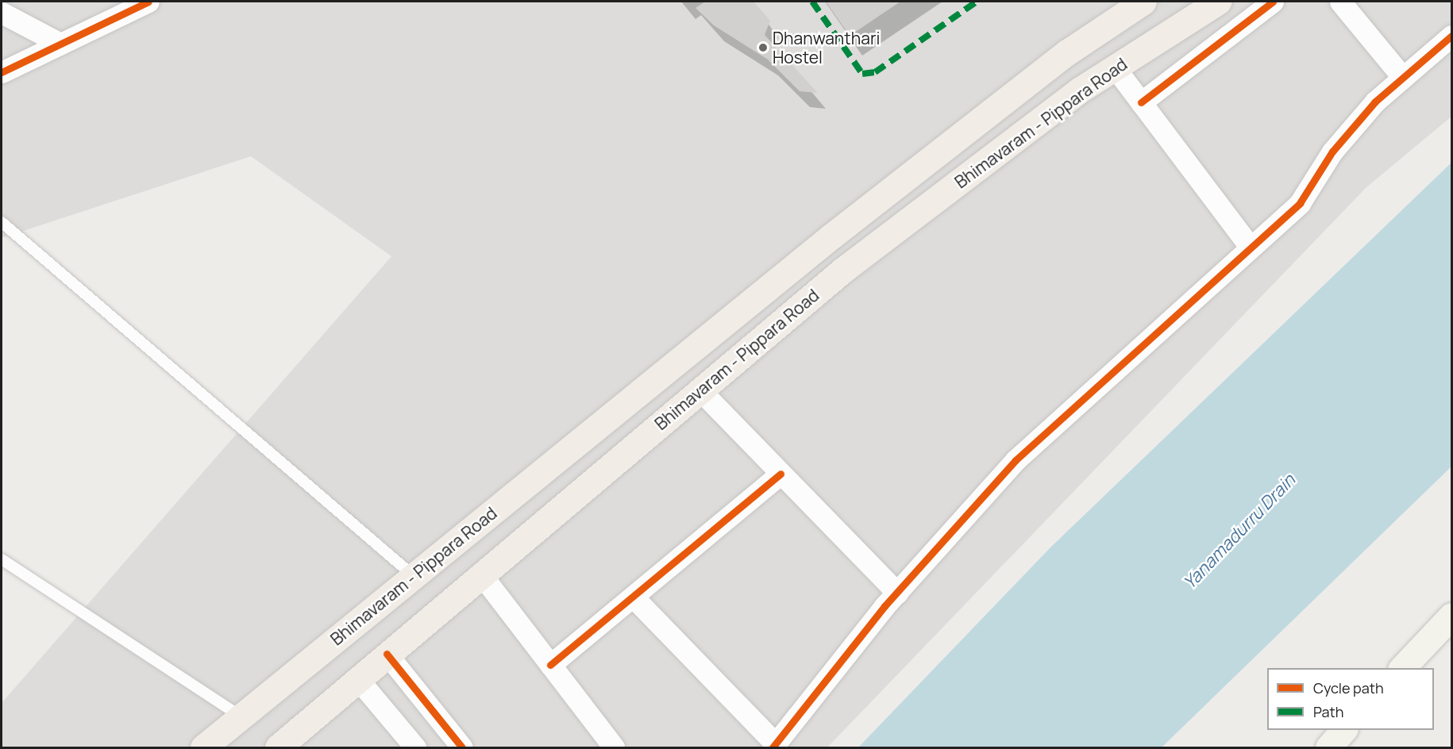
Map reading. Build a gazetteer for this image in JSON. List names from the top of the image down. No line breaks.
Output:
{"streets":{"main road":["Bhimavaram - Pippara Road"]},"water":["Yanamadurru Drain"],"places":["Dhanwanthari Hostel"],"legend":["Cycle path","Path"]}
